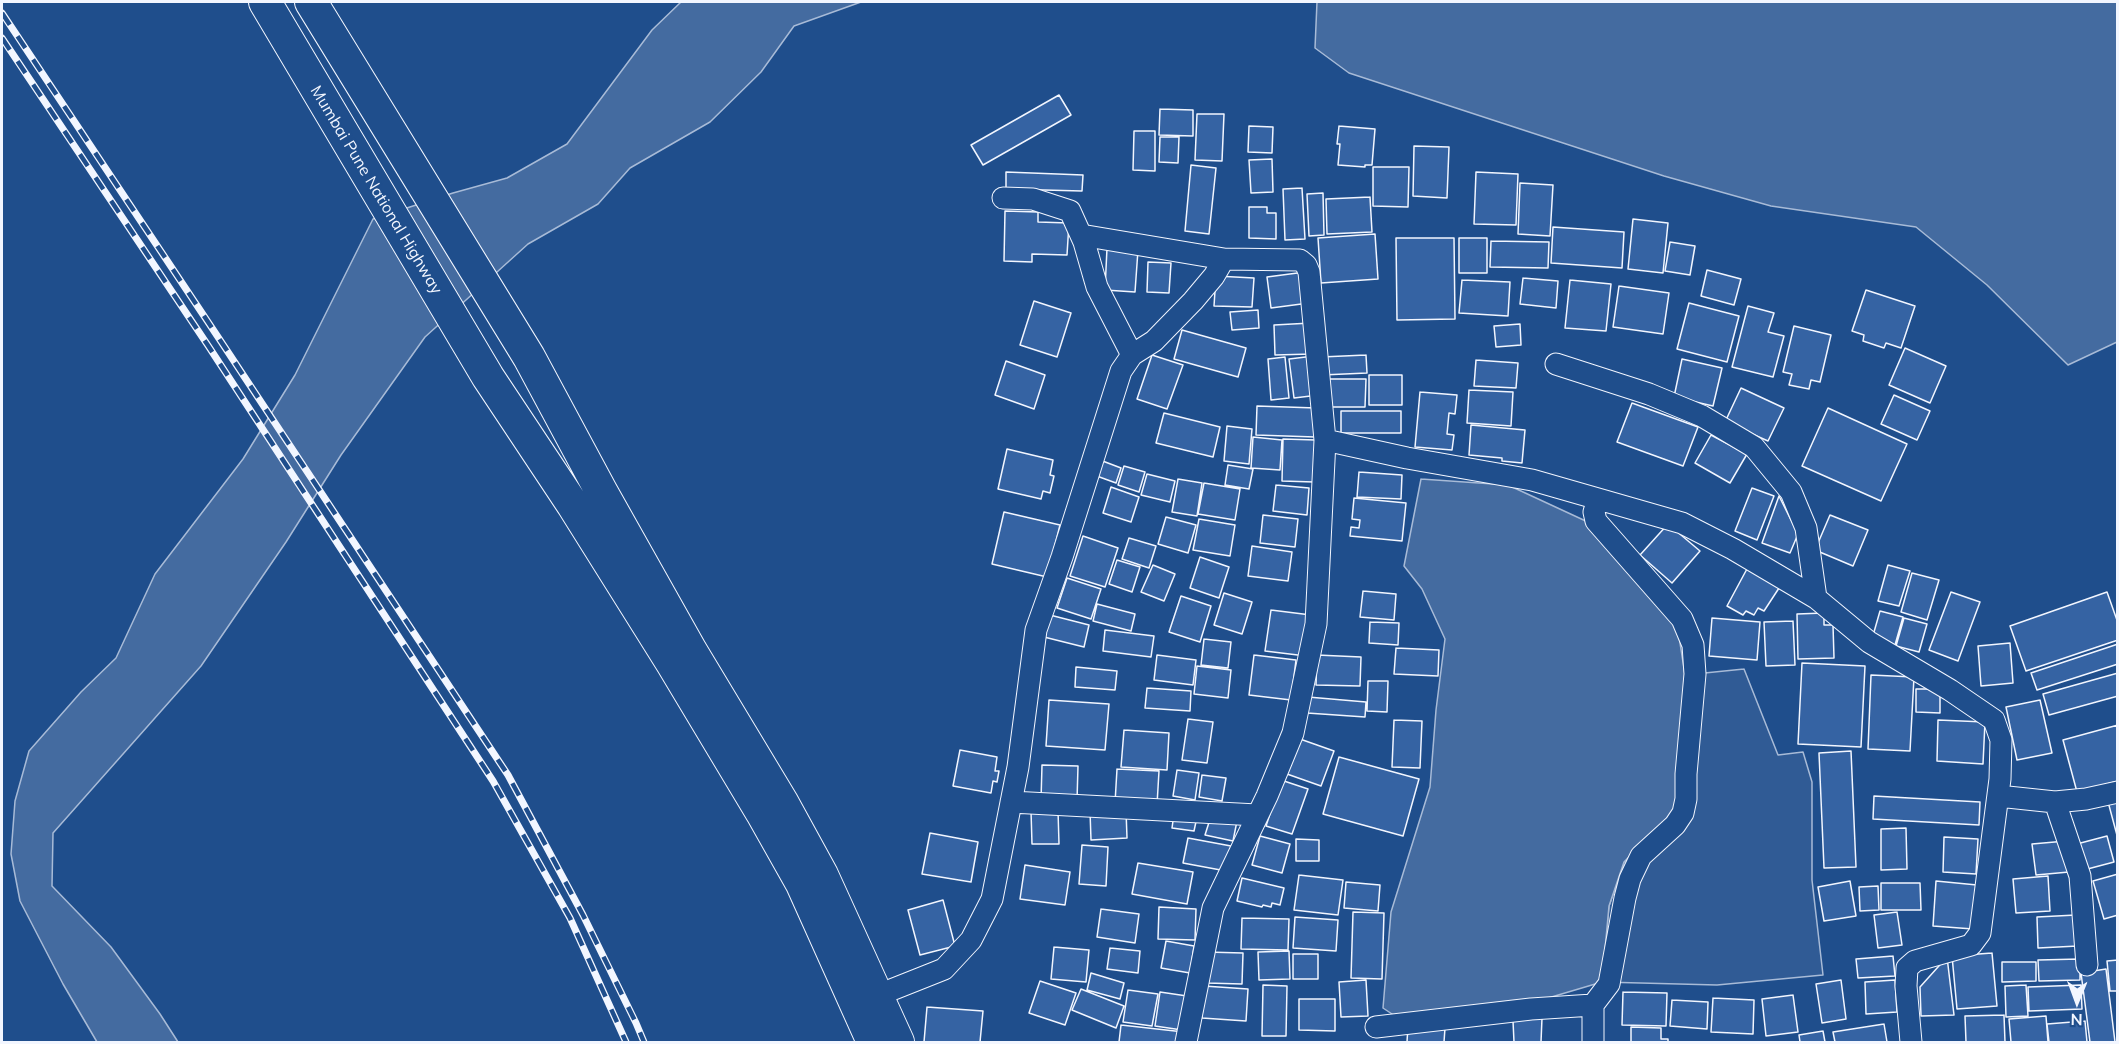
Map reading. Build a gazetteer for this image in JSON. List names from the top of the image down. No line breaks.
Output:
{"streets":{"highway":["Mumbai Pune National Highway"]},"north":"bottom"}
